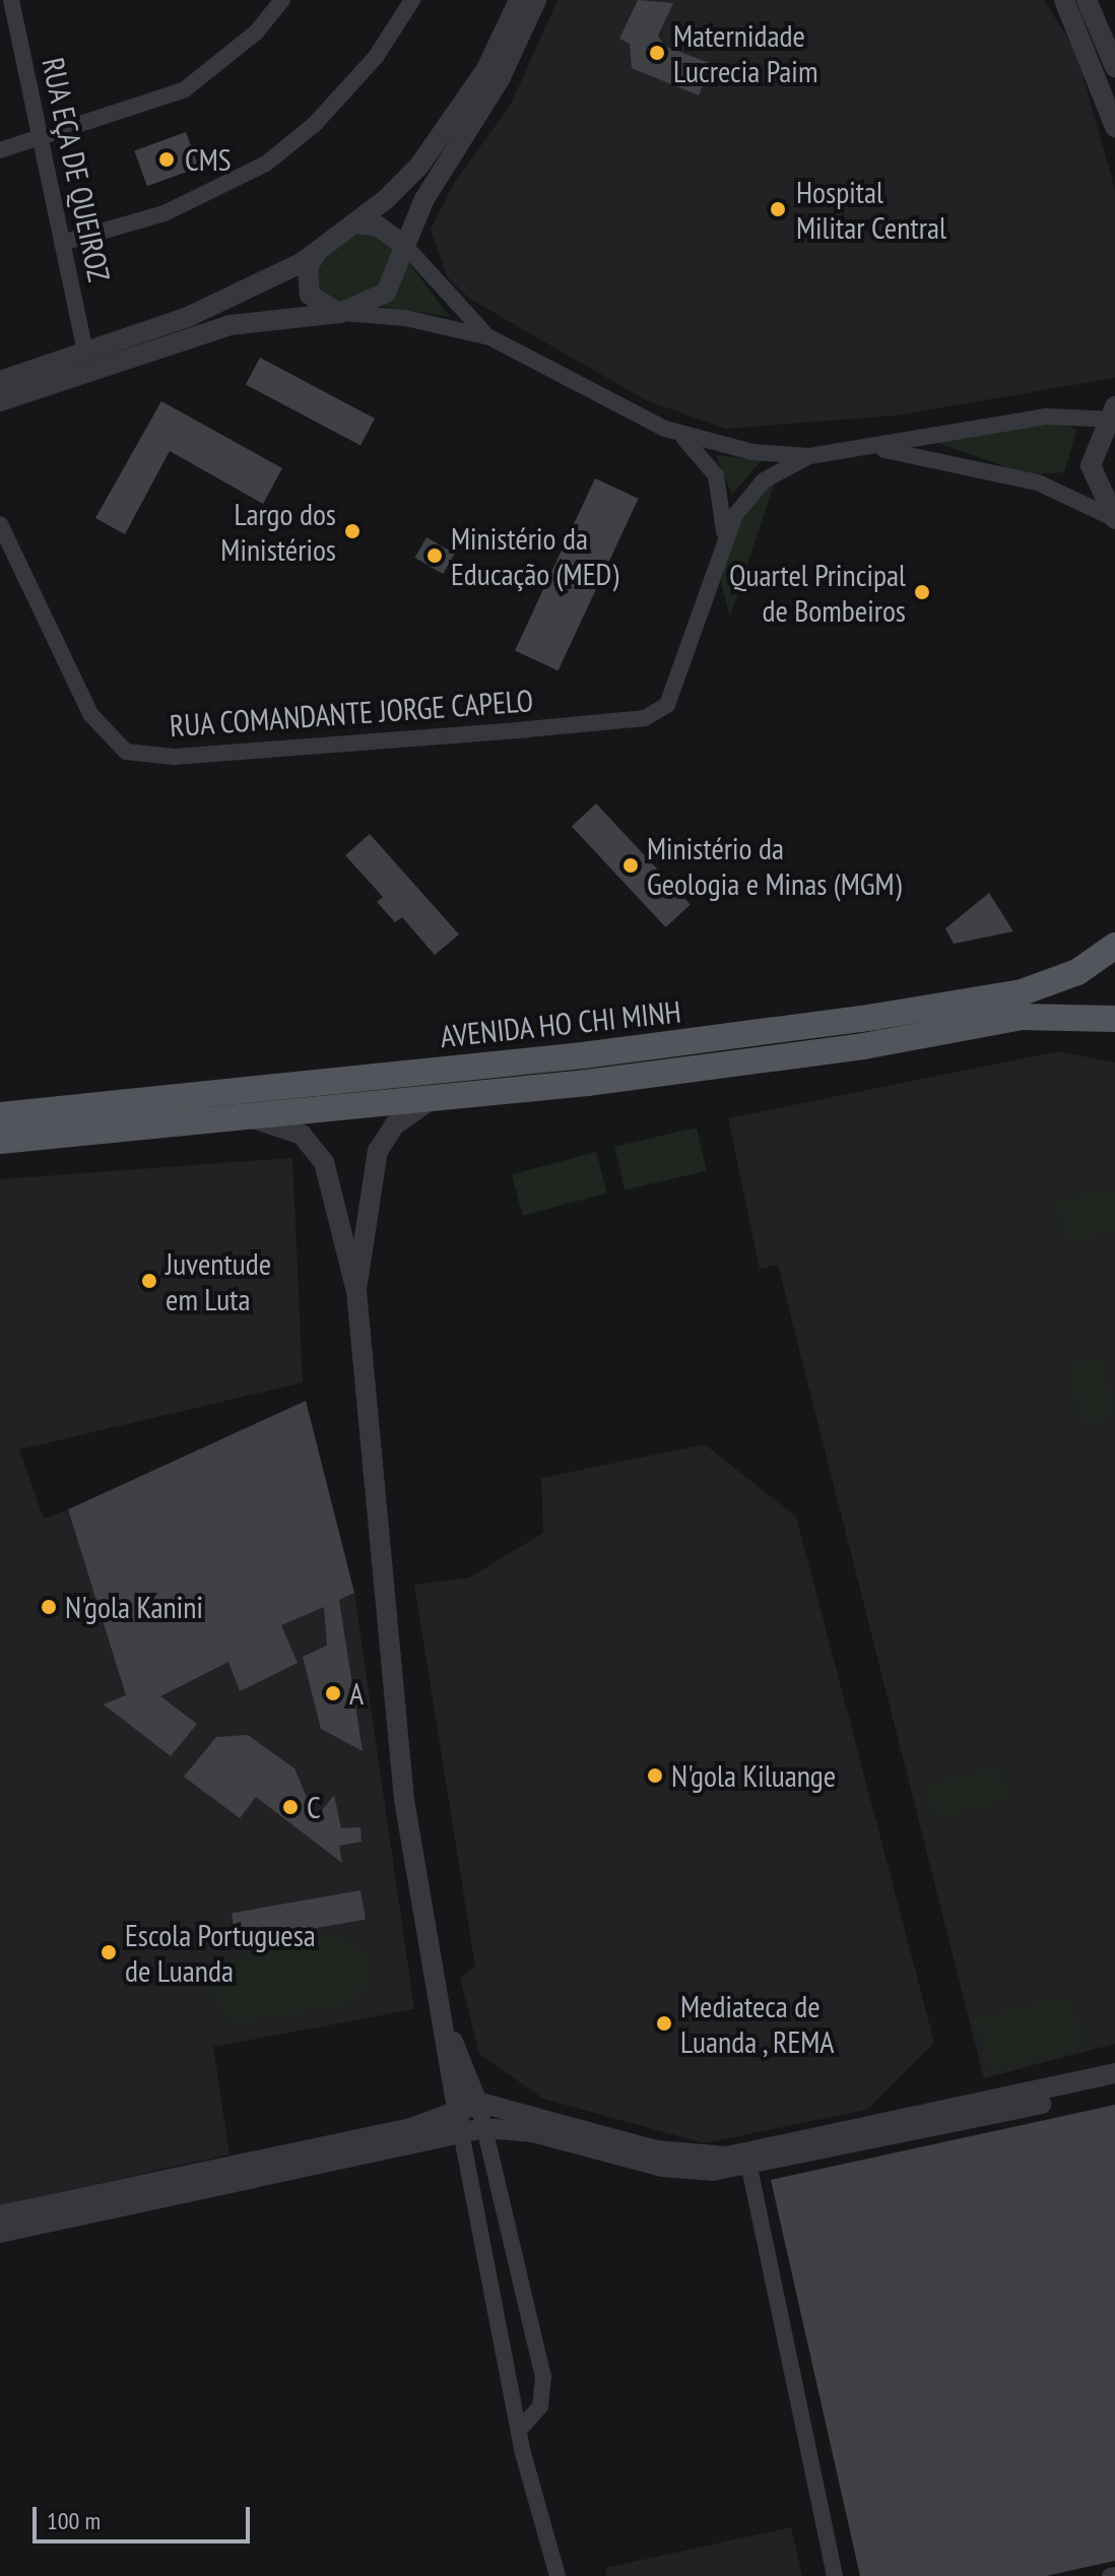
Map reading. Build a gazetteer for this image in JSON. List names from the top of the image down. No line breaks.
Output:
{"streets":{"main road":["AVENIDA HO CHI MINH"],"street":["RUA EÇA DE QUEIROZ","RUA COMANDANTE JORGE CAPELO"]},"places":["Maternidade Lucrecia Paim","CMS","Hospital Militar Central","Largo dos Ministérios","Ministério da Educação (MED)","Quartel Principal de Bombeiros","Ministério da Geologia e Minas (MGM)","Juventude em Luta","N'gola Kanini","A","N'gola Kiluange","C","Escola Portuguesa de Luanda","Mediateca de Luanda , REMA"],"scale_bar":"100 m"}
